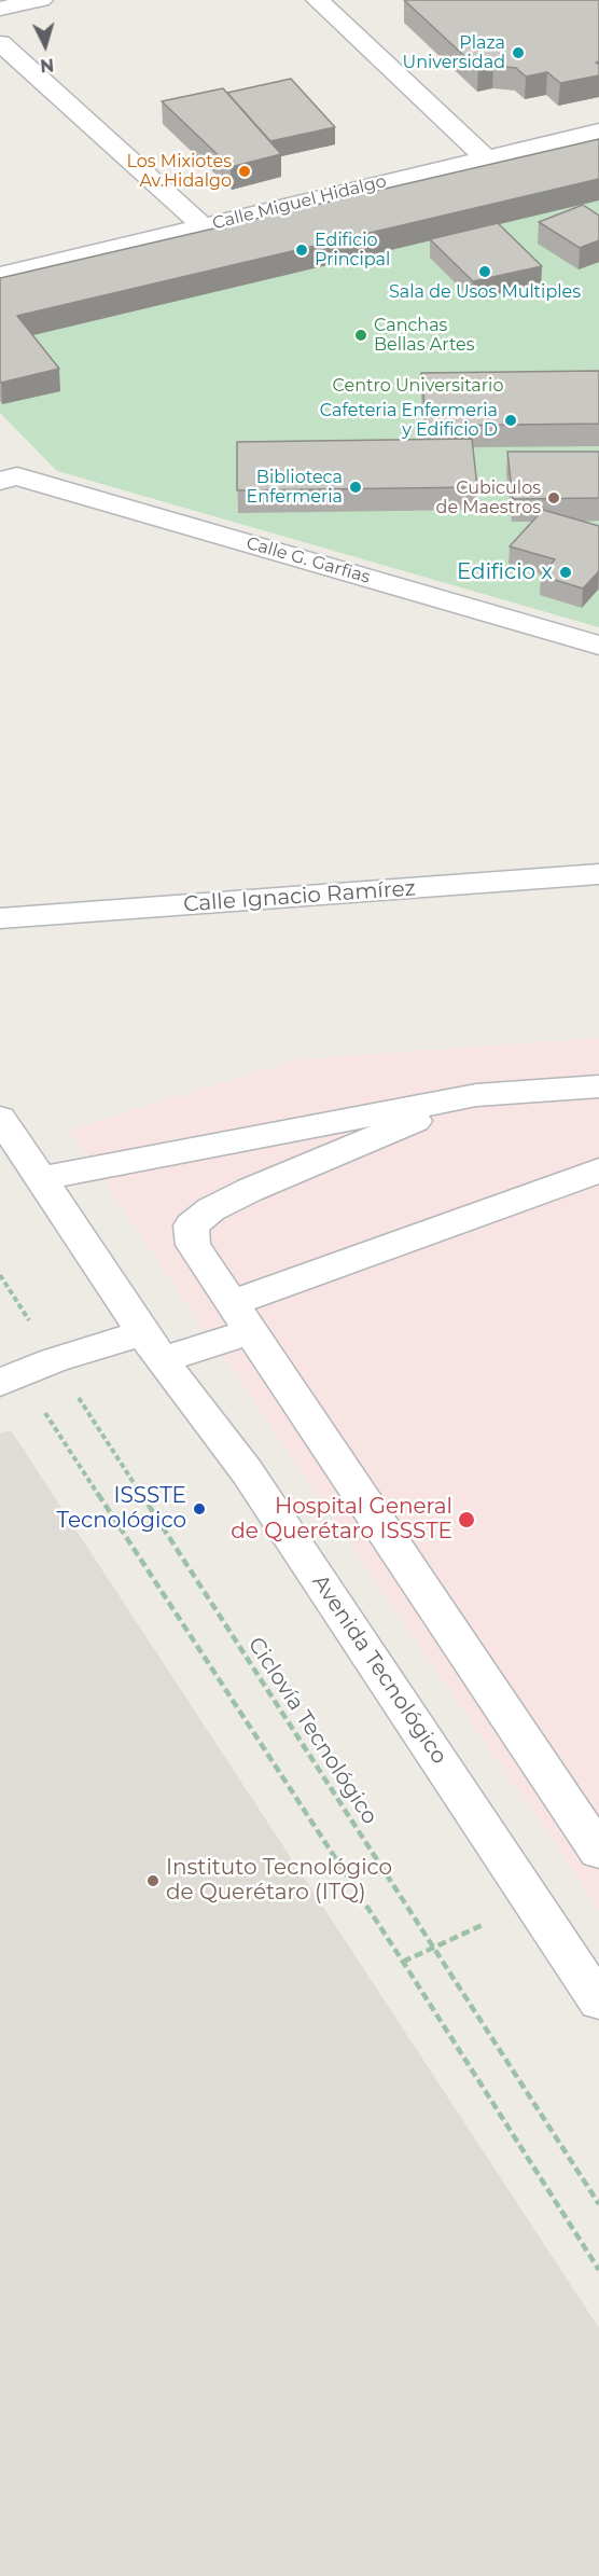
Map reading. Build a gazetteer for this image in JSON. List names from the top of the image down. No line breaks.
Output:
{"streets":{"street":["Calle Miguel Hidalgo","Calle G. Garfias","Calle Ignacio Ramírez","Avenida Tecnológico"],"path":["Ciclovía Tecnológico"]},"parks":["Centro Universitario"],"places":["Plaza Universidad","Los Mixiotes Av.Hidalgo","Edificio Principal","Sala de Usos Multiples","Canchas Bellas Artes","Cafeteria Enfermeria y Edificio D","Biblioteca Enfermeria","Cubiculos de Maestros","Edificio x","ISSSTE Tecnológico","Hospital General de Querétaro ISSSTE","Instituto Tecnológico de Querétaro (ITQ)"],"north":"bottom"}
